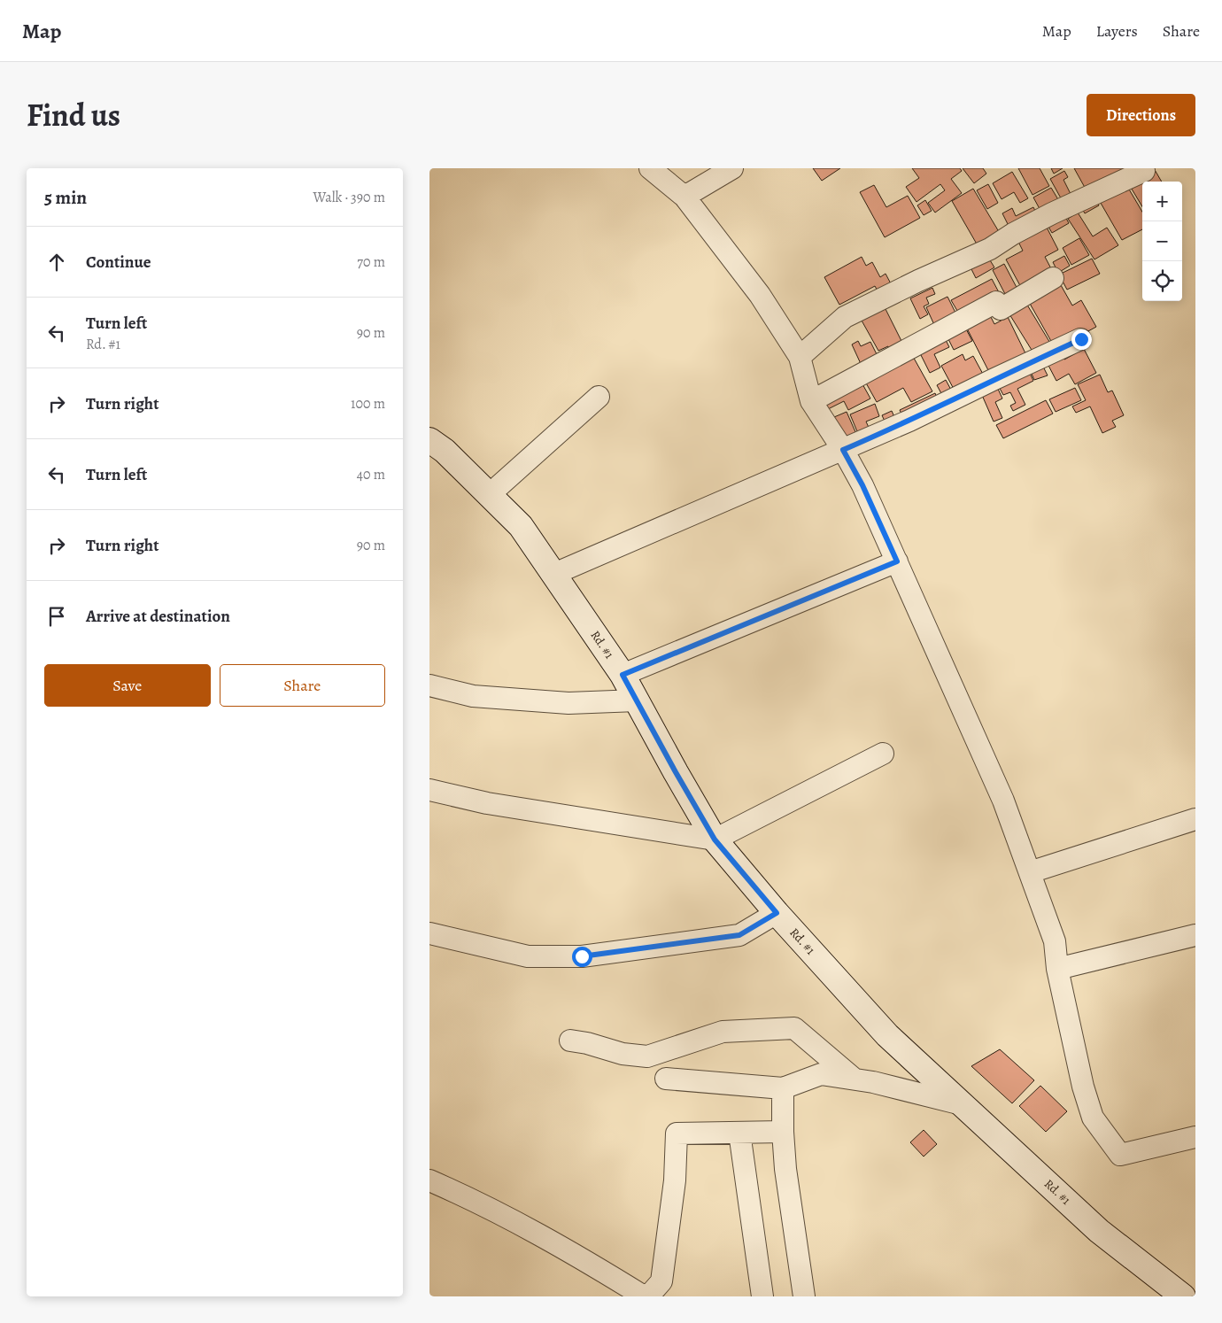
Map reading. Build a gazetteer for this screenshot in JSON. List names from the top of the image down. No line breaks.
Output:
{"streets":{"main road":["Rd. #1"]},"page":{"header":"Map","nav":["Map","Layers","Share"],"title":"Find us","buttons":["Directions",["Save","Share"]],"heading":["5 min","Walk · 390 m"],"map_buttons":["+","−"],"list":[["Continue","70 m"],["Turn left","Rd. #1","90 m"],["Turn right","100 m"],["Turn left","40 m"],["Turn right","90 m"],"Arrive at destination"]}}
